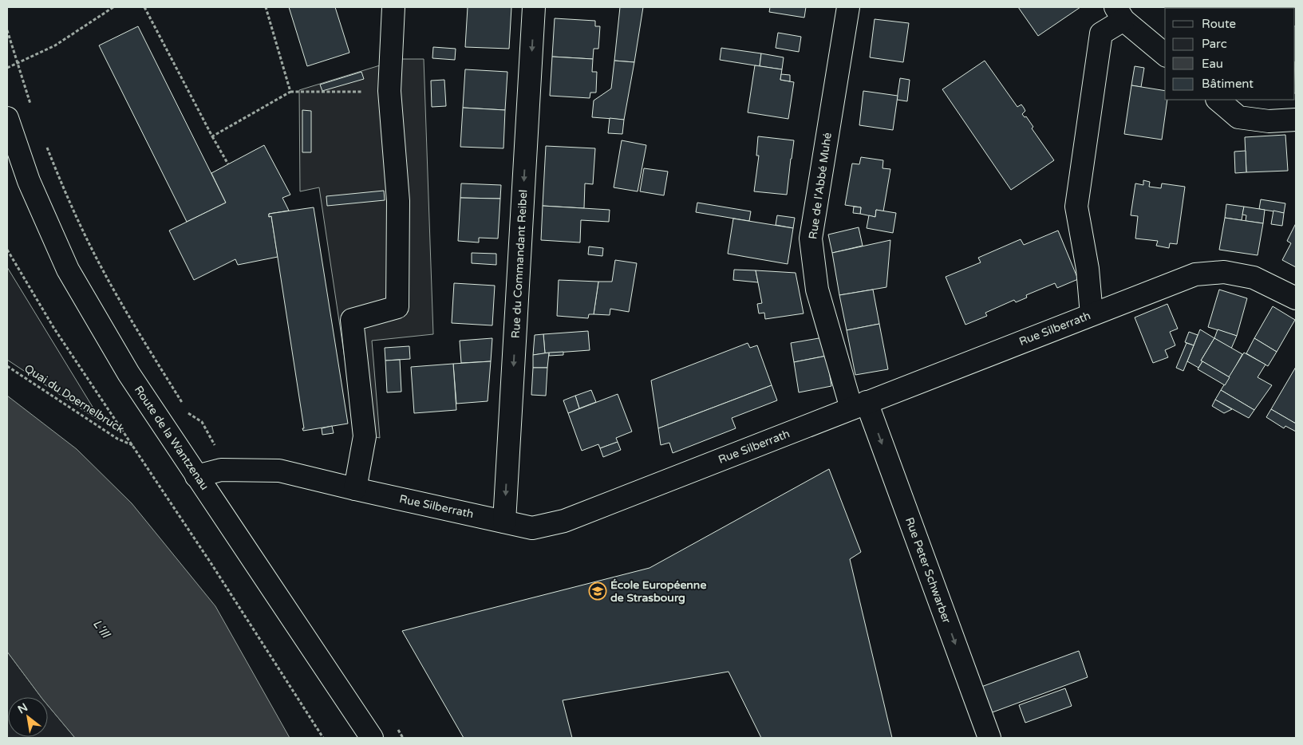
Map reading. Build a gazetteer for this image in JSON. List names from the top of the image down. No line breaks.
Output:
{"streets":{"street":["Rue de l'Abbé Muhé","Rue du Commandant Reibel","Rue Silberrath","Route de la Wantzenau","Rue Peter Schwarber"],"path":["Quai du Doernelbruck"]},"crossings":[["Rue de l'Abbé Muhé","Rue Silberrath"],["Rue de l'Abbé Muhé","Rue Peter Schwarber"],["Rue du Commandant Reibel","Rue Silberrath"],["Rue Silberrath","Route de la Wantzenau"],["Rue Silberrath","Rue Peter Schwarber"]],"one_way":["Rue Peter Schwarber"],"water":["L'Ill"],"places":{"school or university":["École Européenne de Strasbourg"]},"legend":["Route","Parc","Eau","Bâtiment"],"north":"top left"}
